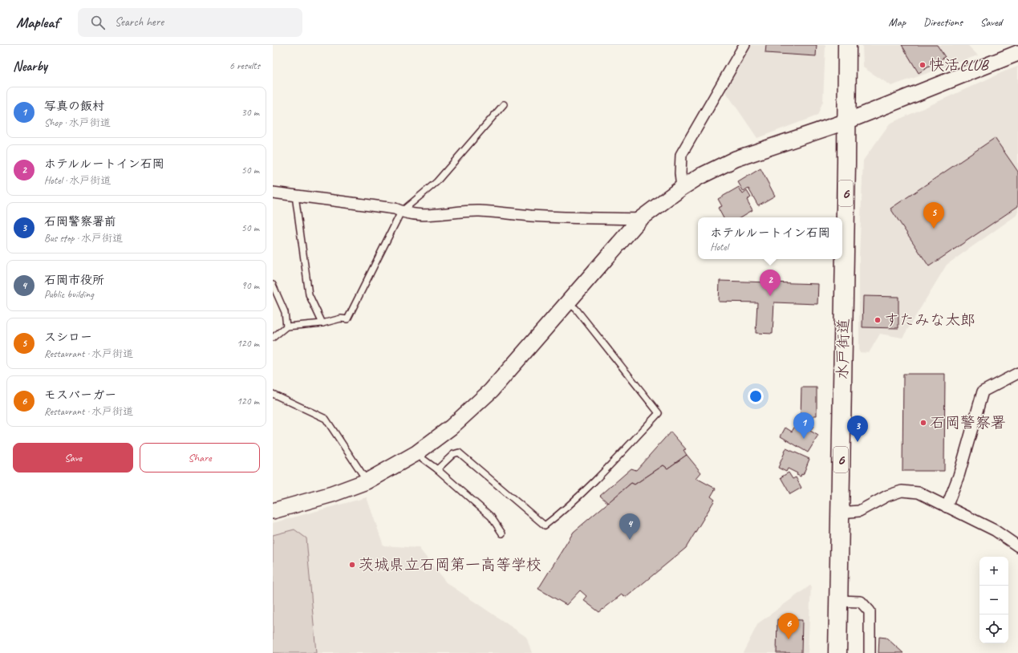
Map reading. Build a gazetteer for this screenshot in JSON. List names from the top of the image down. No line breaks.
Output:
{"streets":{"highway":["6","水戸街道"]},"places":["快活CLUB","すたみな太郎","石岡警察署","茨城県立石岡第一高等学校"],"page":{"header":"Mapleaf","search":"Search here","nav":["Map","Directions","Saved"],"heading":["Nearby","6 results"],"list":[{"mark":"1","name":"写真の飯村","note":"Shop · 水戸街道","value":"30 m"},{"mark":"2","name":"ホテルルートイン石岡","note":"Hotel · 水戸街道","value":"50 m"},{"mark":"3","name":"石岡警察署前","note":"Bus stop · 水戸街道","value":"50 m"},{"mark":"4","name":"石岡市役所","note":"Public building","value":"90 m"},{"mark":"5","name":"スシロー","note":"Restaurant · 水戸街道","value":"120 m"},{"mark":"6","name":"モスバーガー","note":"Restaurant · 水戸街道","value":"120 m"}],"pins":["5","2","1","3","4","6"],"popup":["ホテルルートイン石岡","Hotel"],"buttons":["Save","Share"],"map_buttons":["+","−"]}}
